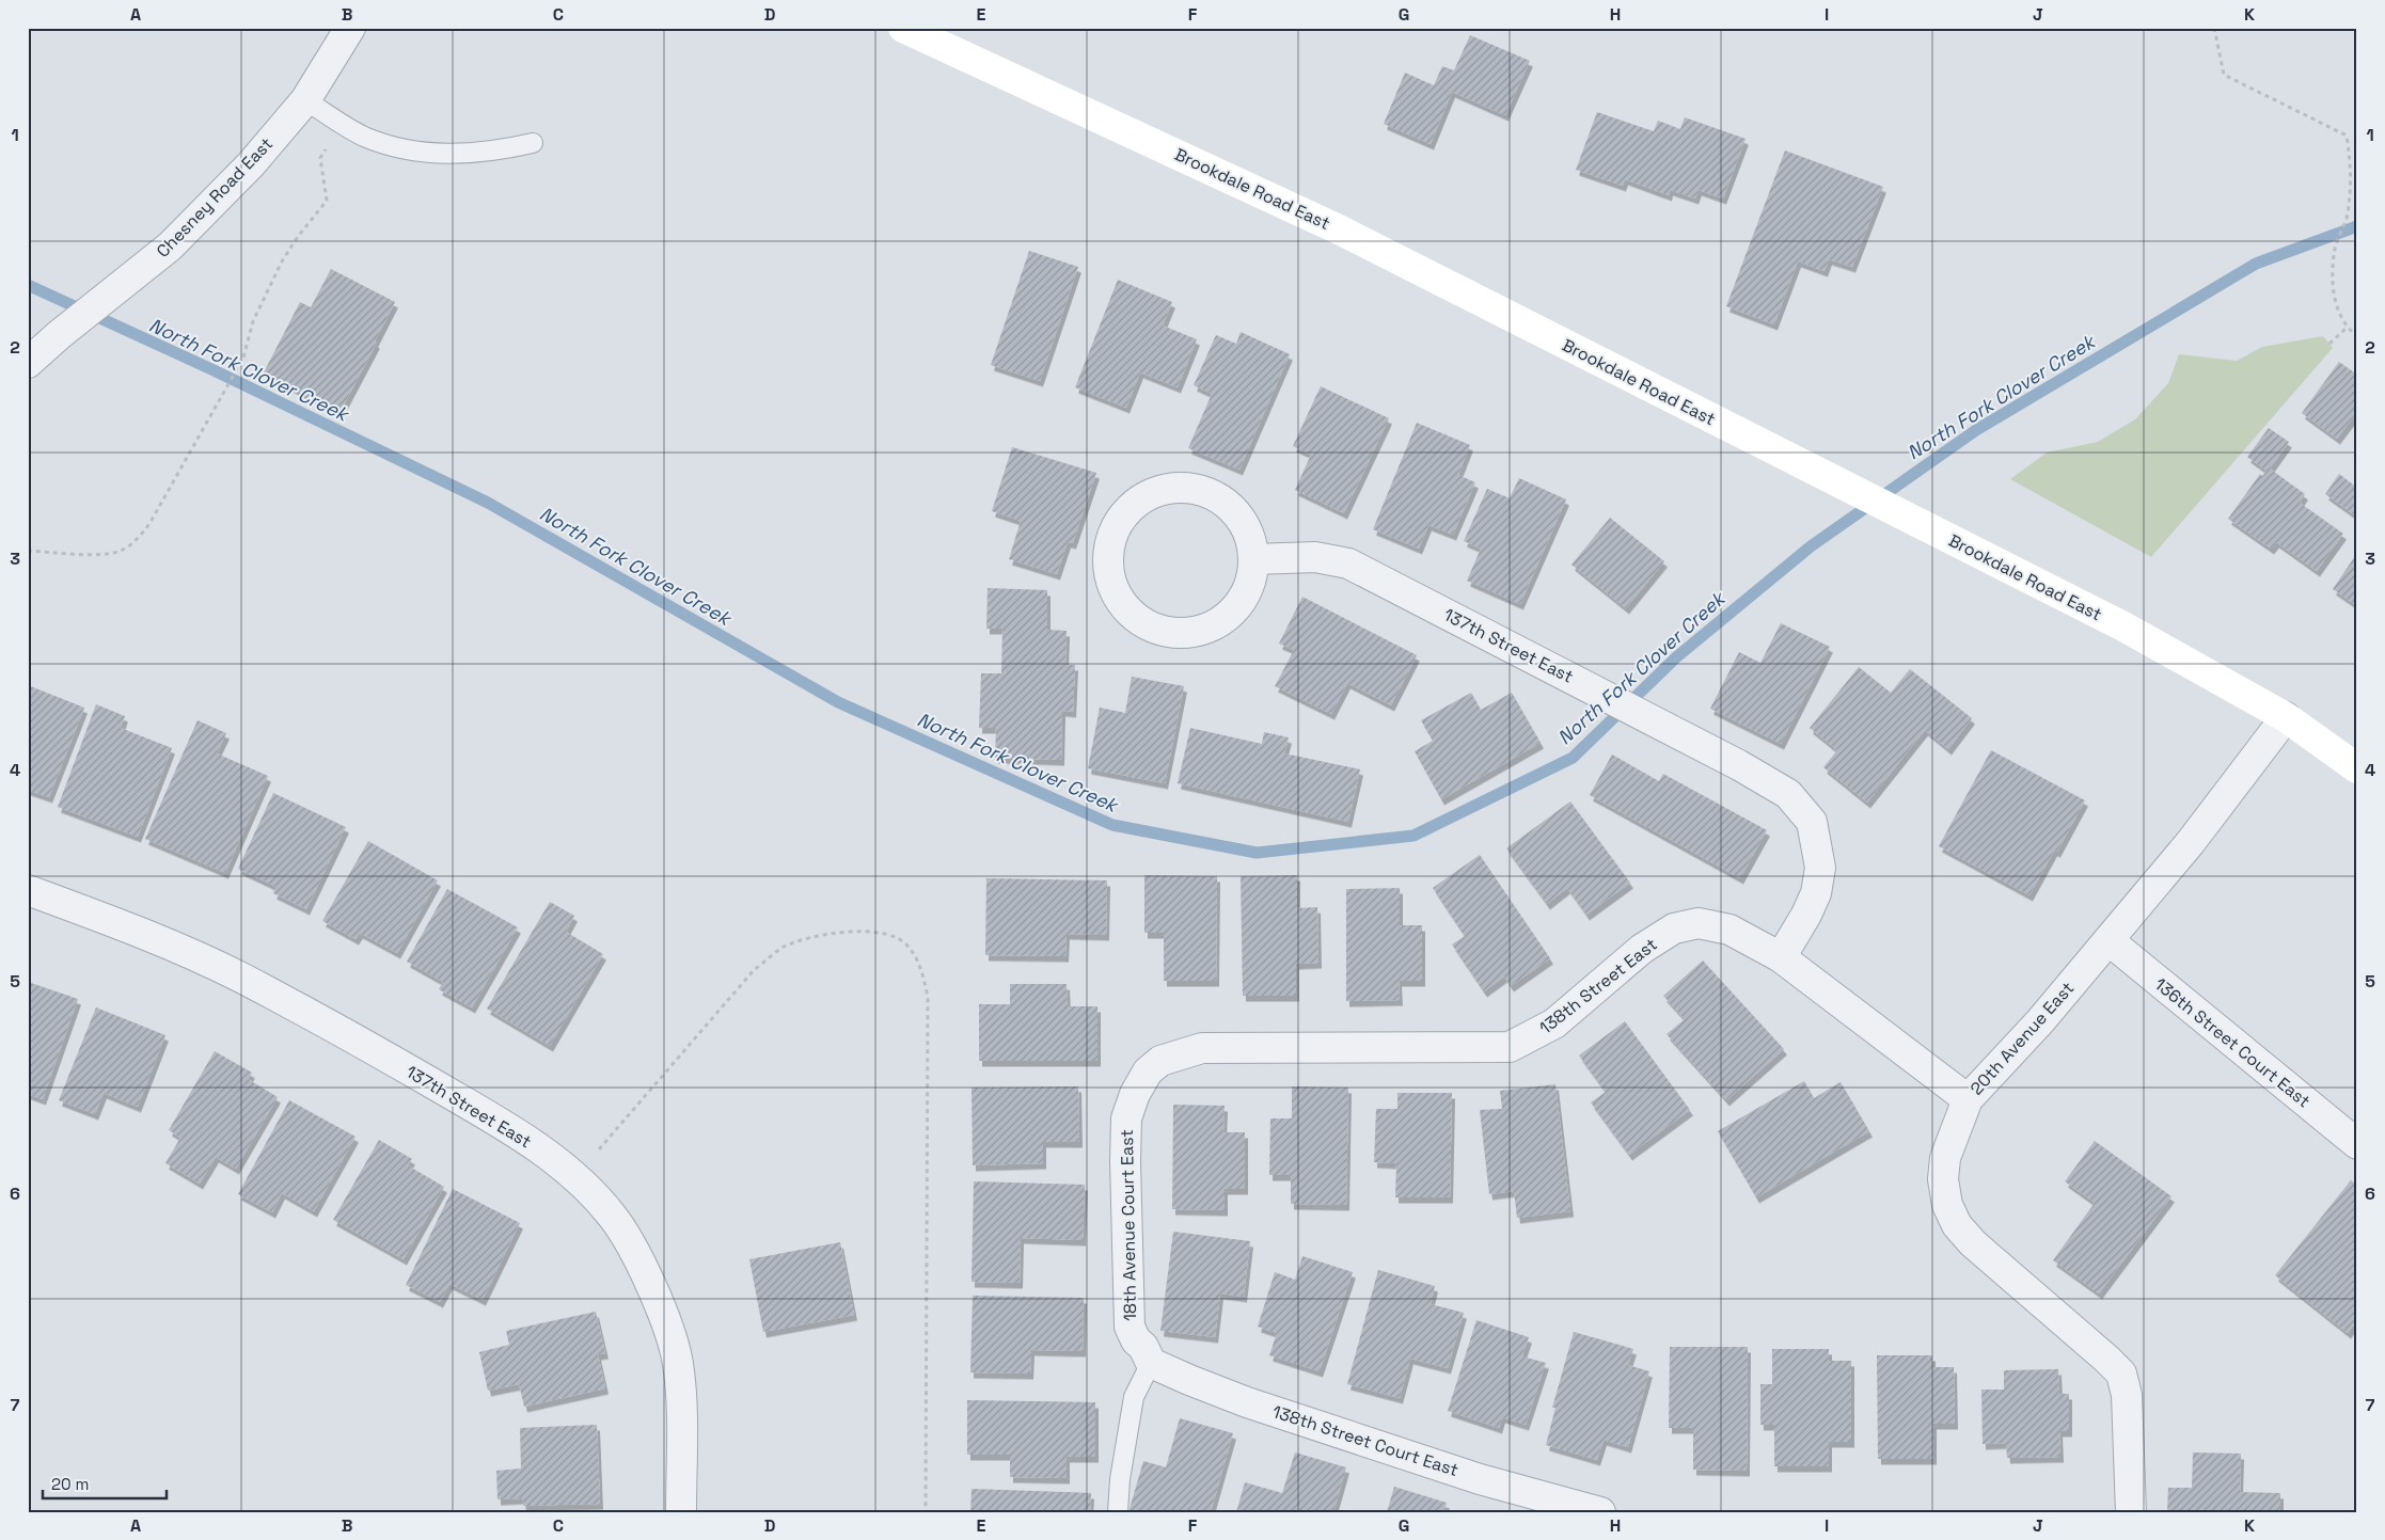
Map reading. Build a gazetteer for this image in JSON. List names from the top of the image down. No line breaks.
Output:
{"streets":{"main road":["Brookdale Road East"],"street":["Chesney Road East","137th Street East","138th Street East","20th Avenue East","136th Street Court East","18th Avenue Court East","138th Street Court East"]},"crossings":[["Brookdale Road East","20th Avenue East"],["137th Street East","138th Street East"],["138th Street East","20th Avenue East"],["138th Street East","18th Avenue Court East"],["20th Avenue East","136th Street Court East"],["18th Avenue Court East","138th Street Court East"]],"water":["North Fork Clover Creek"],"scale_bar":"20 m","grid":{"columns":["A","B","C","D","E","F","G","H","I","J","K"],"rows":["1","2","3","4","5","6","7"]}}
